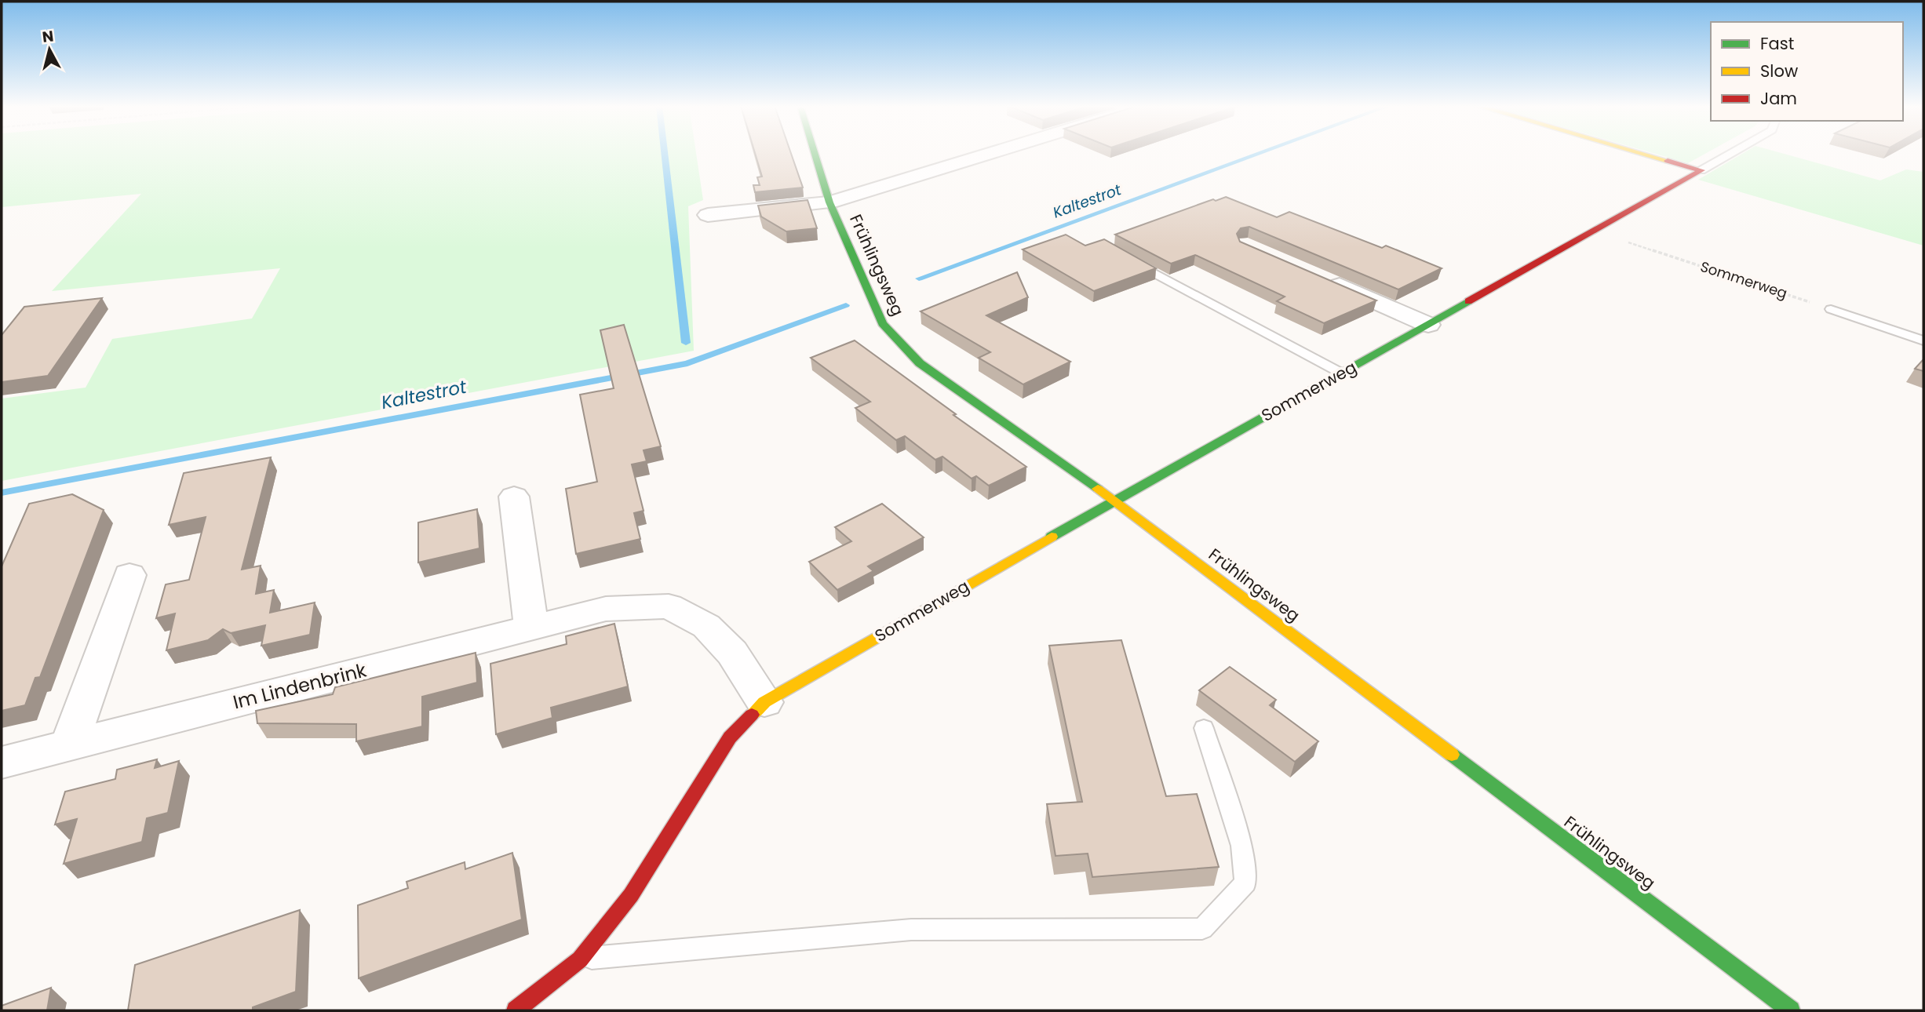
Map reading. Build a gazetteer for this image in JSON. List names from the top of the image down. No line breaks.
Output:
{"streets":{"street":["Frühlingsweg","Sommerweg","Im Lindenbrink"]},"crossings":[["Frühlingsweg","Sommerweg"],["Sommerweg","Im Lindenbrink"]],"water":["Kaltestrot"],"legend":["Fast","Slow","Jam"],"north":"top"}
